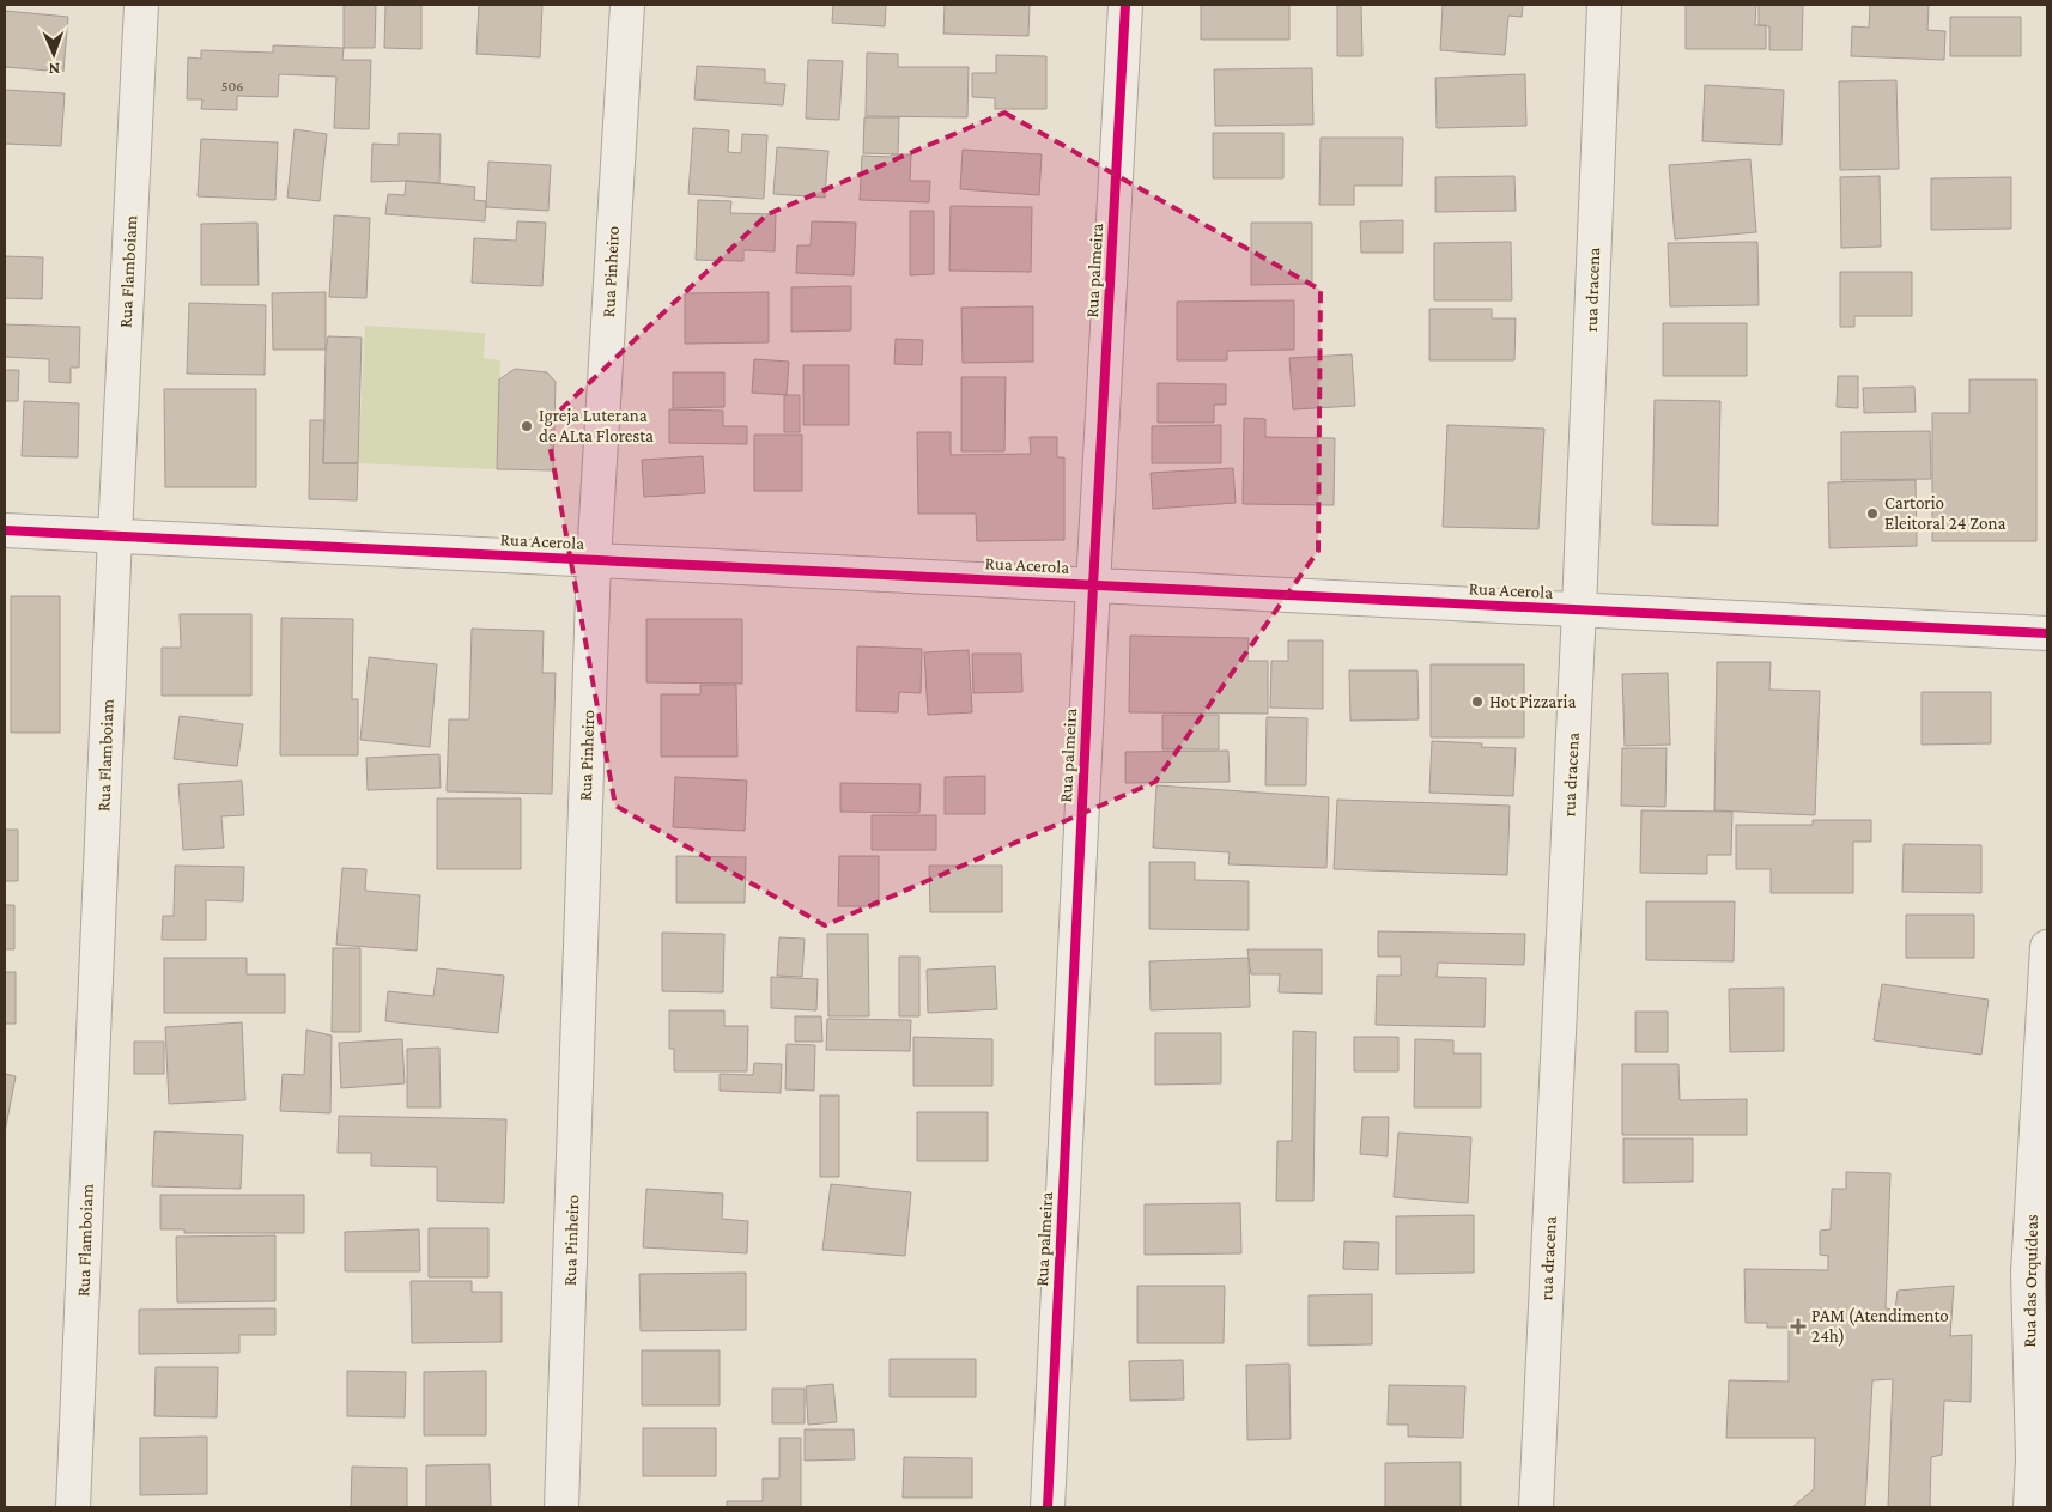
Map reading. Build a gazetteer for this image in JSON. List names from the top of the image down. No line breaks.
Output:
{"streets":{"street":["Rua palmeira","Rua Flamboiam","Rua Pinheiro","rua dracena","Rua Acerola","Rua das Orquídeas"]},"crossings":[["Rua palmeira","Rua Acerola"],["Rua Flamboiam","Rua Acerola"],["Rua Pinheiro","Rua Acerola"],["rua dracena","Rua Acerola"]],"places":{"other":["Igreja Luterana de ALta Floresta","Cartorio Eleitoral 24 Zona","Hot Pizzaria"],"health":["PAM (Atendimento 24h)"]},"house_numbers":["506"],"north":"bottom"}
